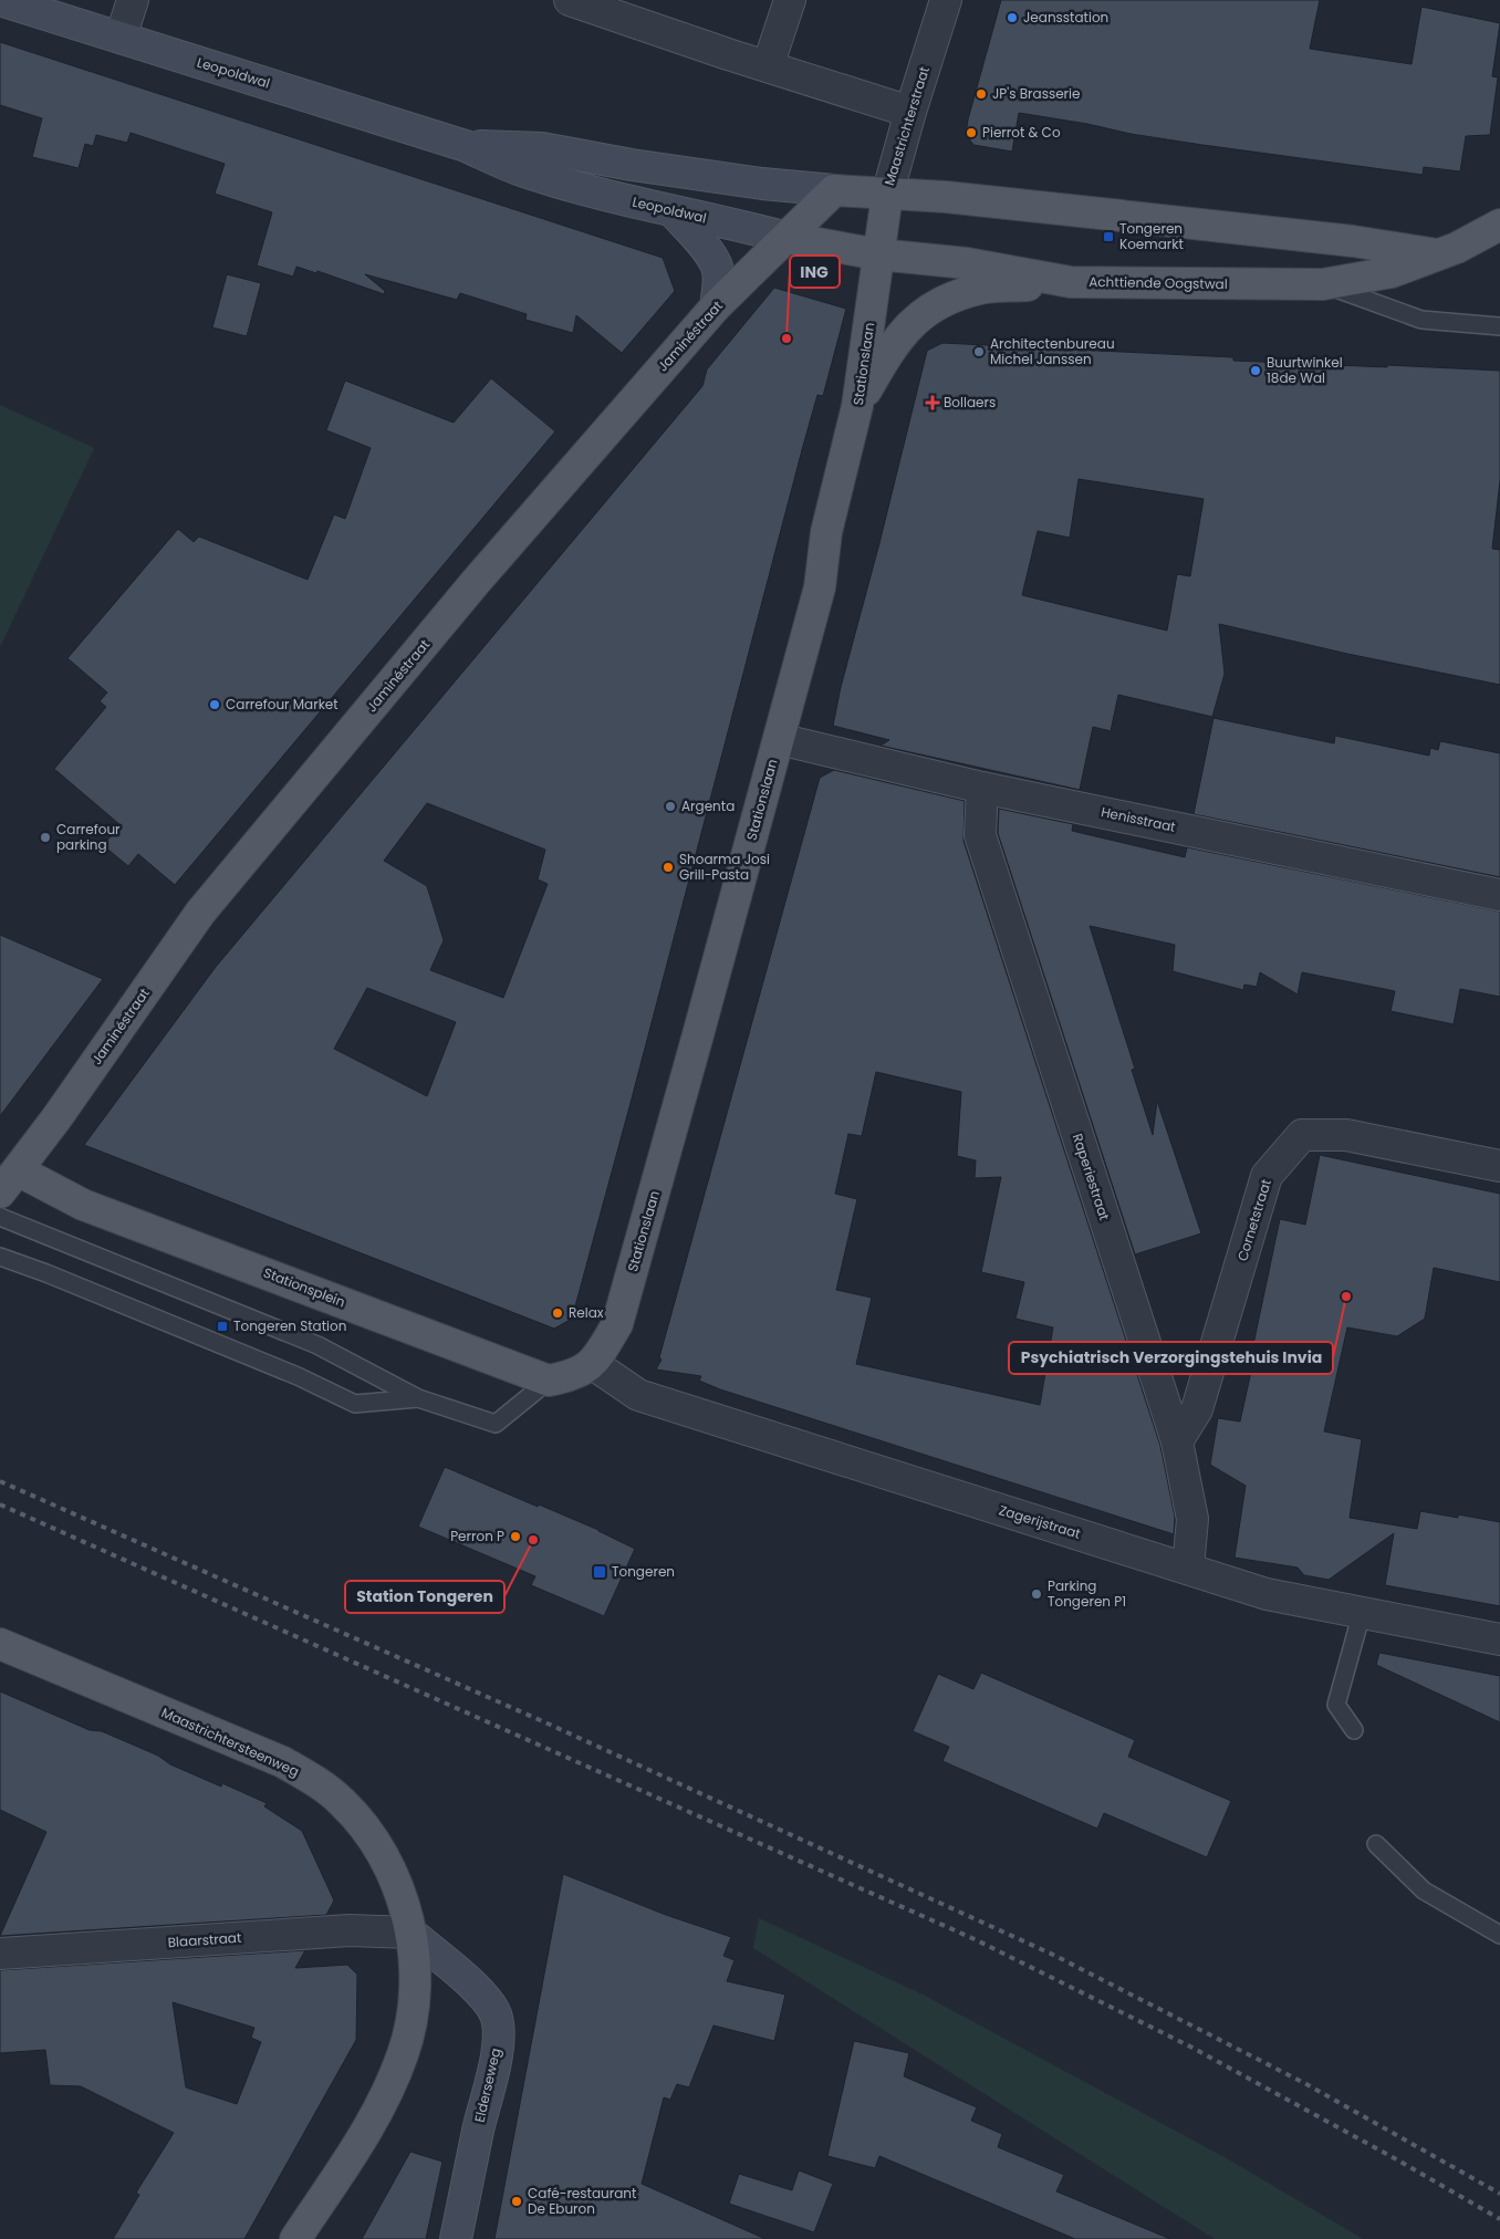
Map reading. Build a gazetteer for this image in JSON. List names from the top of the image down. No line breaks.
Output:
{"streets":{"main road":["Leopoldwal","Maastrichterstraat","Achttiende Oogstwal","Jaminéstraat","Stationslaan","Stationsplein","Maastrichtersteenweg"],"street":["Henisstraat","Raperiestraat","Cornetstraat","Zagerijstraat","Blaarstraat","Elderseweg"]},"crossings":[["Leopoldwal","Maastrichterstraat"],["Leopoldwal","Achttiende Oogstwal"],["Leopoldwal","Jaminéstraat"],["Leopoldwal","Stationslaan"],["Maastrichterstraat","Achttiende Oogstwal"],["Maastrichterstraat","Stationslaan"],["Achttiende Oogstwal","Stationslaan"],["Jaminéstraat","Stationsplein"],["Stationslaan","Henisstraat"],["Stationslaan","Zagerijstraat"],["Henisstraat","Raperiestraat"],["Raperiestraat","Cornetstraat"],["Raperiestraat","Zagerijstraat"],["Maastrichtersteenweg","Blaarstraat"],["Maastrichtersteenweg","Elderseweg"],["Blaarstraat","Elderseweg"]],"places":{"other":["Jeansstation","JP's Brasserie","Pierrot & Co","ING","Architectenbureau Michel Janssen","Buurtwinkel 18de Wal","Carrefour Market","Argenta","Carrefour parking","Shoarma Josi Grill-Pasta","Psychiatrisch Verzorgingstehuis Invia","Relax","Perron P","Station Tongeren","Parking Tongeren P1","Café-restaurant De Eburon"],"transit":["Tongeren Koemarkt","Tongeren Station","Tongeren"],"health":["Bollaers"]}}
